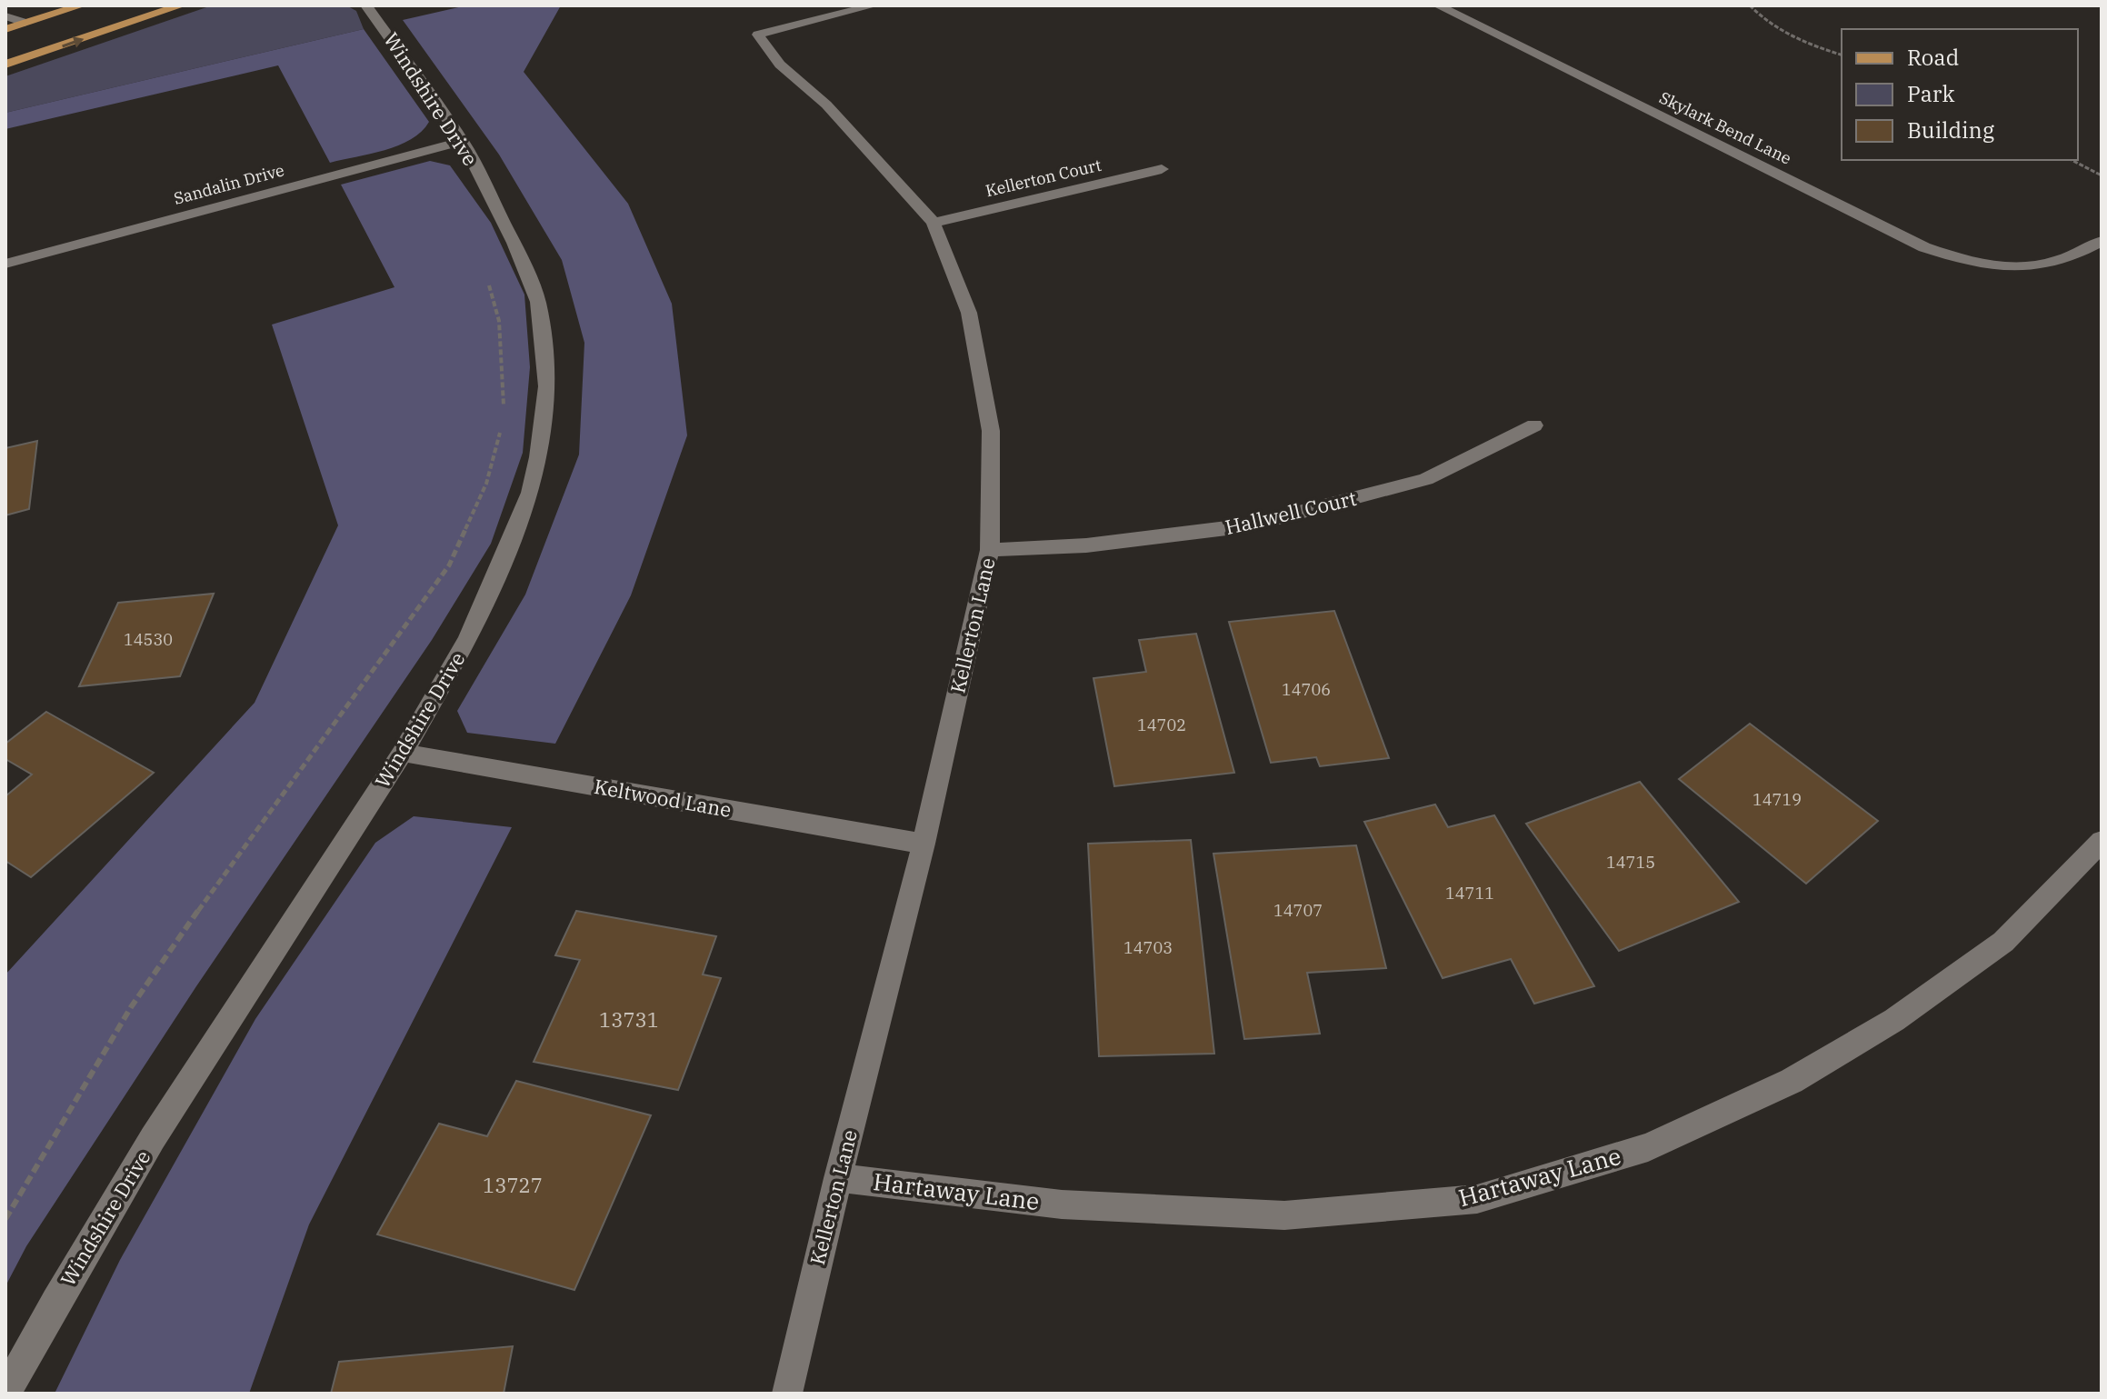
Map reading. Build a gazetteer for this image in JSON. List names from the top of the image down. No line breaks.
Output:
{"streets":{"street":["Windshire Drive","Skylark Bend Lane","Kellerton Court","Sandalin Drive","Hallwell Court","Kellerton Lane","Keltwood Lane","Hartaway Lane"]},"crossings":[["Windshire Drive","Sandalin Drive"],["Windshire Drive","Keltwood Lane"],["Kellerton Court","Kellerton Lane"],["Hallwell Court","Kellerton Lane"],["Kellerton Lane","Keltwood Lane"],["Kellerton Lane","Hartaway Lane"]],"house_numbers":["14530","14706","14702","14719","14715","14711","14707","14703","13731","13727"],"legend":["Road","Park","Building"]}
